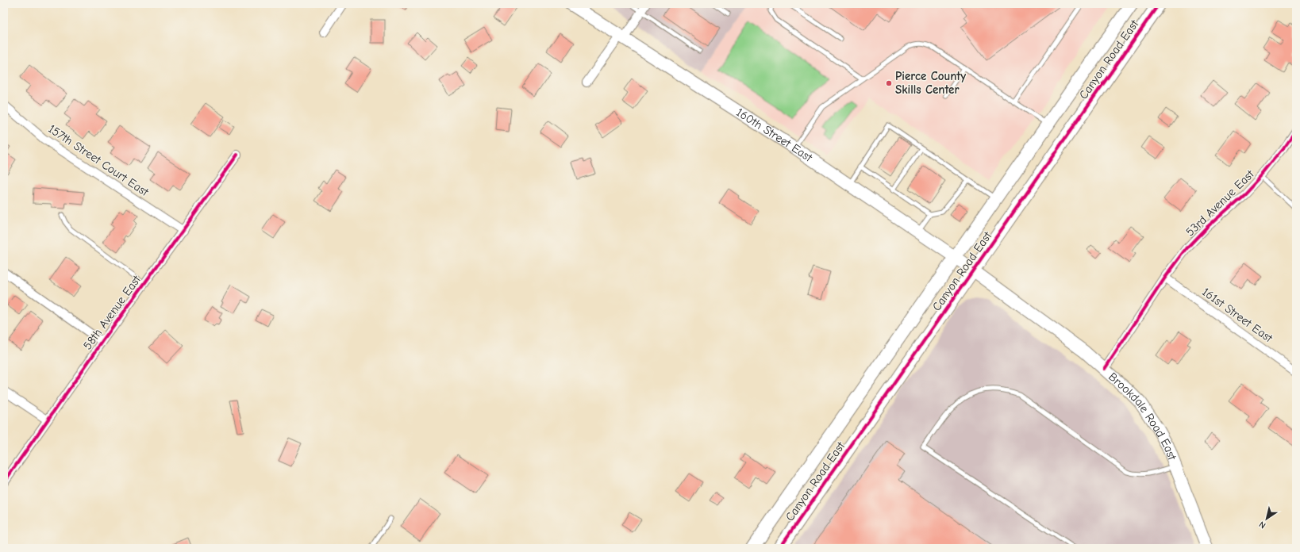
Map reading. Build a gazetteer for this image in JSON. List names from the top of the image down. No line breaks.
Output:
{"streets":{"main road":["Canyon Road East","160th Street East","Brookdale Road East"],"street":["157th Street Court East","53rd Avenue East","58th Avenue East","161st Street East"]},"crossings":[["Canyon Road East","160th Street East"],["Canyon Road East","Brookdale Road East"],["160th Street East","Brookdale Road East"],["157th Street Court East","58th Avenue East"],["53rd Avenue East","161st Street East"],["53rd Avenue East","Brookdale Road East"]],"places":["Pierce County Skills Center"],"north":"bottom left"}
